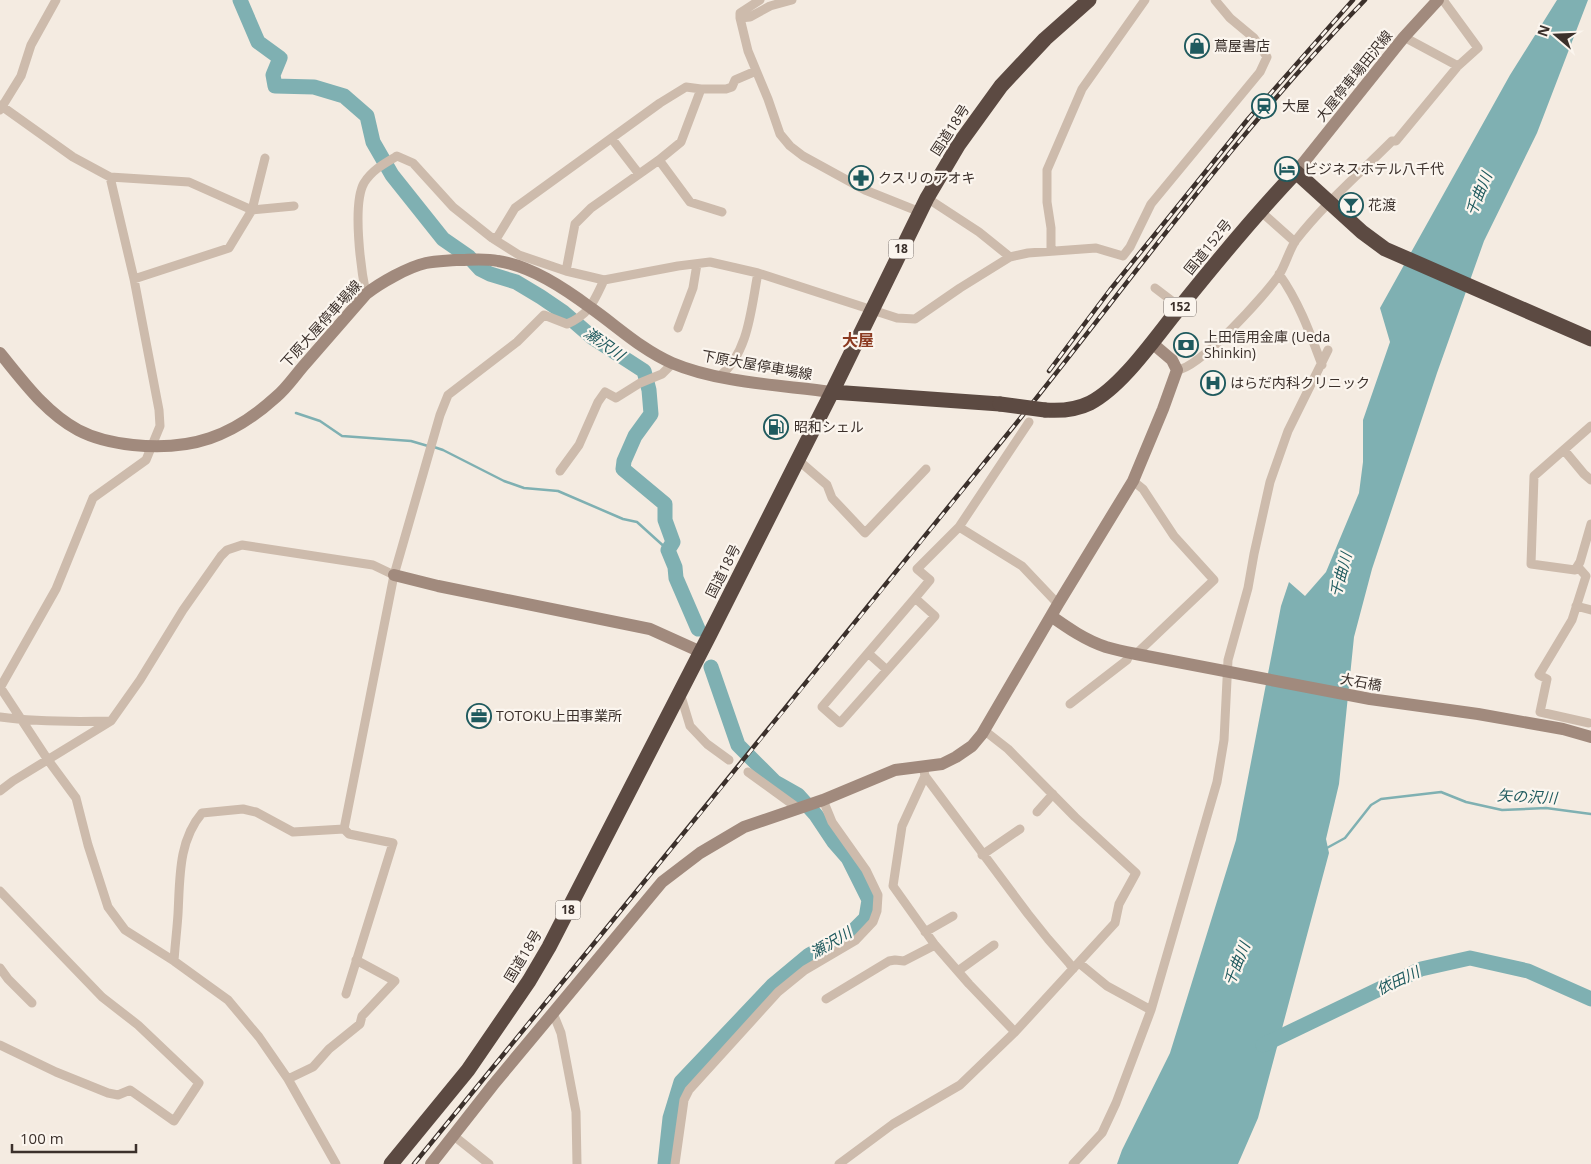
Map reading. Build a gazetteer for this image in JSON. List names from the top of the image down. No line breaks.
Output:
{"streets":{"highway":["国道18号","国道152号","18","152"],"street":["大屋停車場田沢線","下原大屋停車場線","大石橋"]},"crossings":[["大屋停車場田沢線","国道152号"],["国道18号","国道152号"],["国道18号","下原大屋停車場線"],["国道152号","下原大屋停車場線"]],"districts":["大屋"],"water":["千曲川","瀬沢川","矢の沢川","依田川"],"places":{"shop":["蔦屋書店"],"station":["大屋"],"hotel":["ビジネスホテル八千代"],"pharmacy":["クスリのアオキ"],"bar":["花渡"],"bank":["上田信用金庫 (Ueda Shinkin)"],"hospital":["はらだ内科クリニック"],"fuel station":["昭和シェル"],"office":["TOTOKU上田事業所"]},"scale_bar":"100 m","north":"left"}
